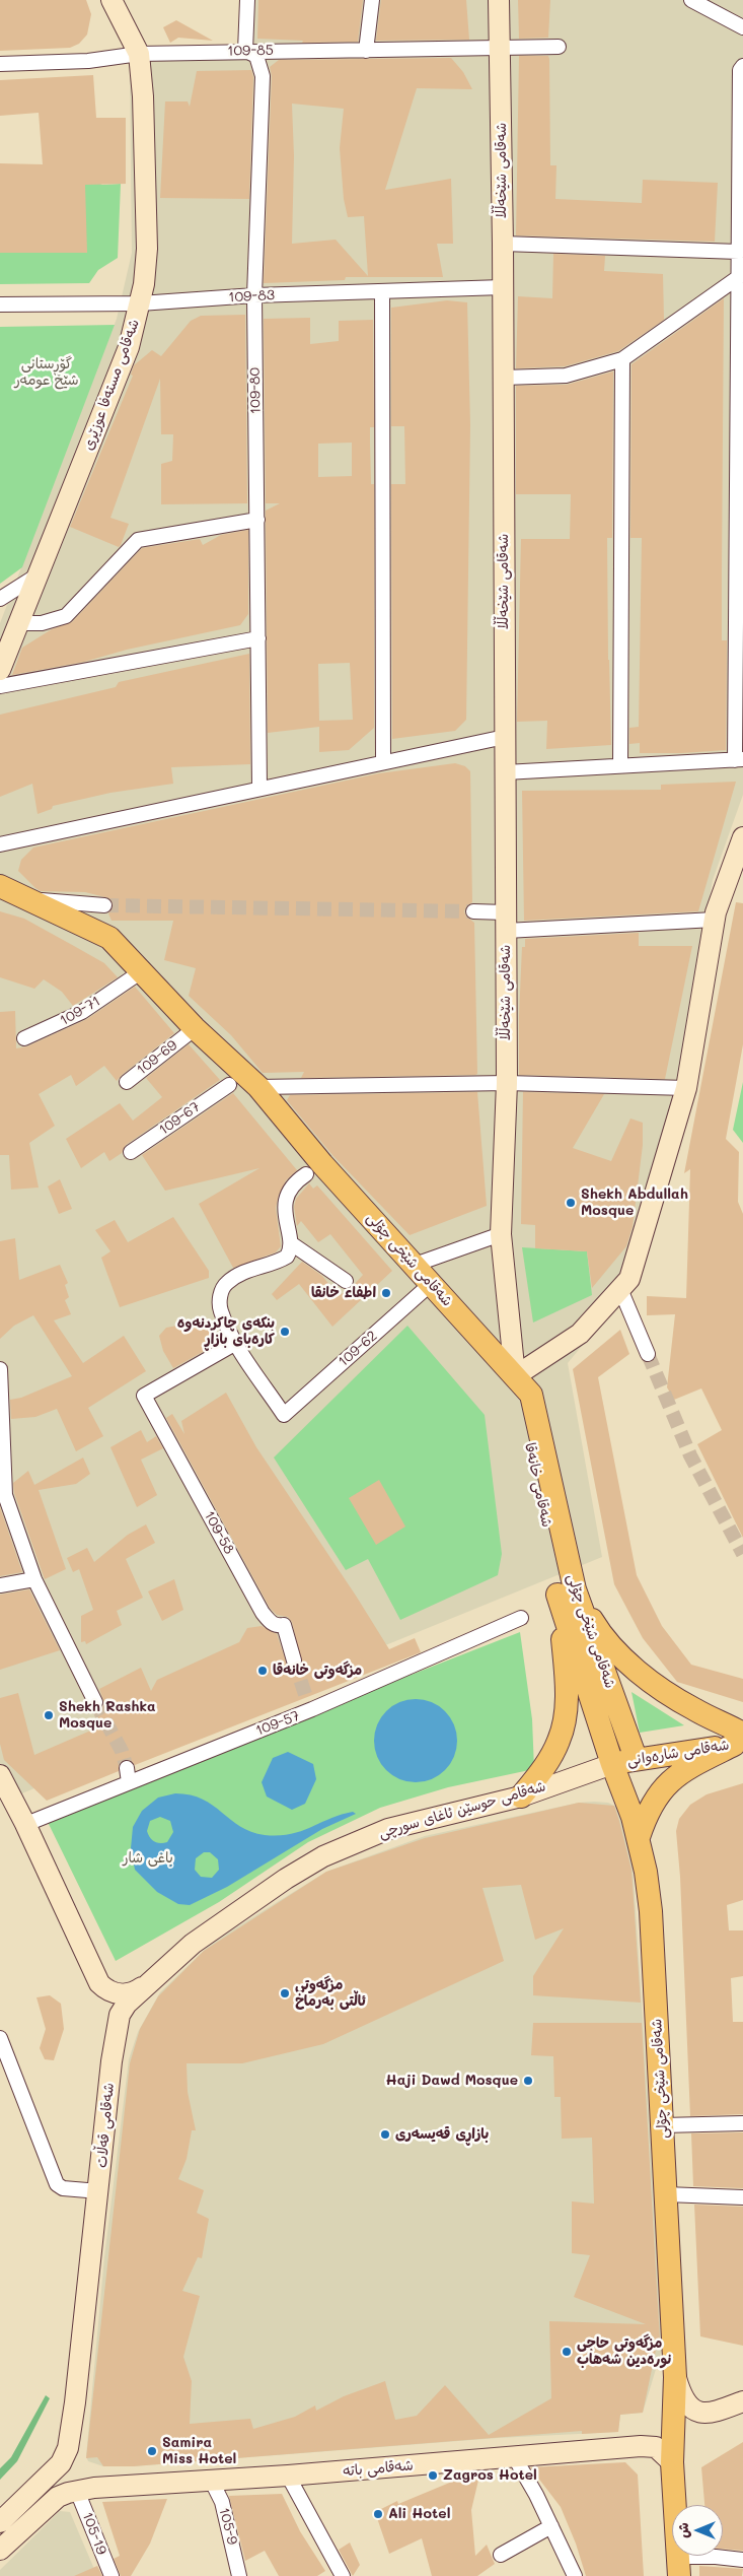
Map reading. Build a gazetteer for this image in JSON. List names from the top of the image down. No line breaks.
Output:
{"streets":{"main road":["شەقامی شێخەڵڵا","شەقامی مستەفا عوزێری","شەقامی شێخی چۆلی","شەقامی خانەقا","شەقامی شارەوانی","شەقامی حوسێن ئاغای سورچی","شەقامی قەڵات","شەقامی باتە"],"street":["109-85","109-83","109-80","109-71","109-69","109-67","109-62","109-58","109-57","105-9","105-19"]},"crossings":[["109-85","شەقامی شێخەڵڵا"],["109-85","شەقامی مستەفا عوزێری"],["109-85","109-80"],["شەقامی شێخەڵڵا","109-83"],["شەقامی شێخەڵڵا","شەقامی شێخی چۆلی"],["شەقامی شێخەڵڵا","شەقامی خانەقا"],["109-83","شەقامی مستەفا عوزێری"],["109-83","109-80"],["شەقامی شێخی چۆلی","109-62"],["شەقامی شێخی چۆلی","شەقامی خانەقا"],["شەقامی شێخی چۆلی","شەقامی شارەوانی"],["شەقامی شێخی چۆلی","شەقامی حوسێن ئاغای سورچی"],["شەقامی شێخی چۆلی","شەقامی باتە"],["109-62","109-58"],["شەقامی شارەوانی","شەقامی حوسێن ئاغای سورچی"],["شەقامی حوسێن ئاغای سورچی","شەقامی قەڵات"],["شەقامی باتە","105-9"],["شەقامی باتە","105-19"]],"parks":["گۆڕستانی شێخ عومەر","باغی شار"],"places":["Shekh Abdullah Mosque","اطفاء خانقا","بنکەی چاکردنەوە کارەبای بازاڕ","مزگەوتی خانەقا","Shekh Rashka Mosque","مزگەوتی ئاڵتی بەرماخ","Haji Dawd Mosque","بازاڕی قەیسەری","مزگەوتی حاجی نورەدین شەهاب","Samira Miss Hotel","Zagros Hotel","Ali Hotel"],"north":"left"}
